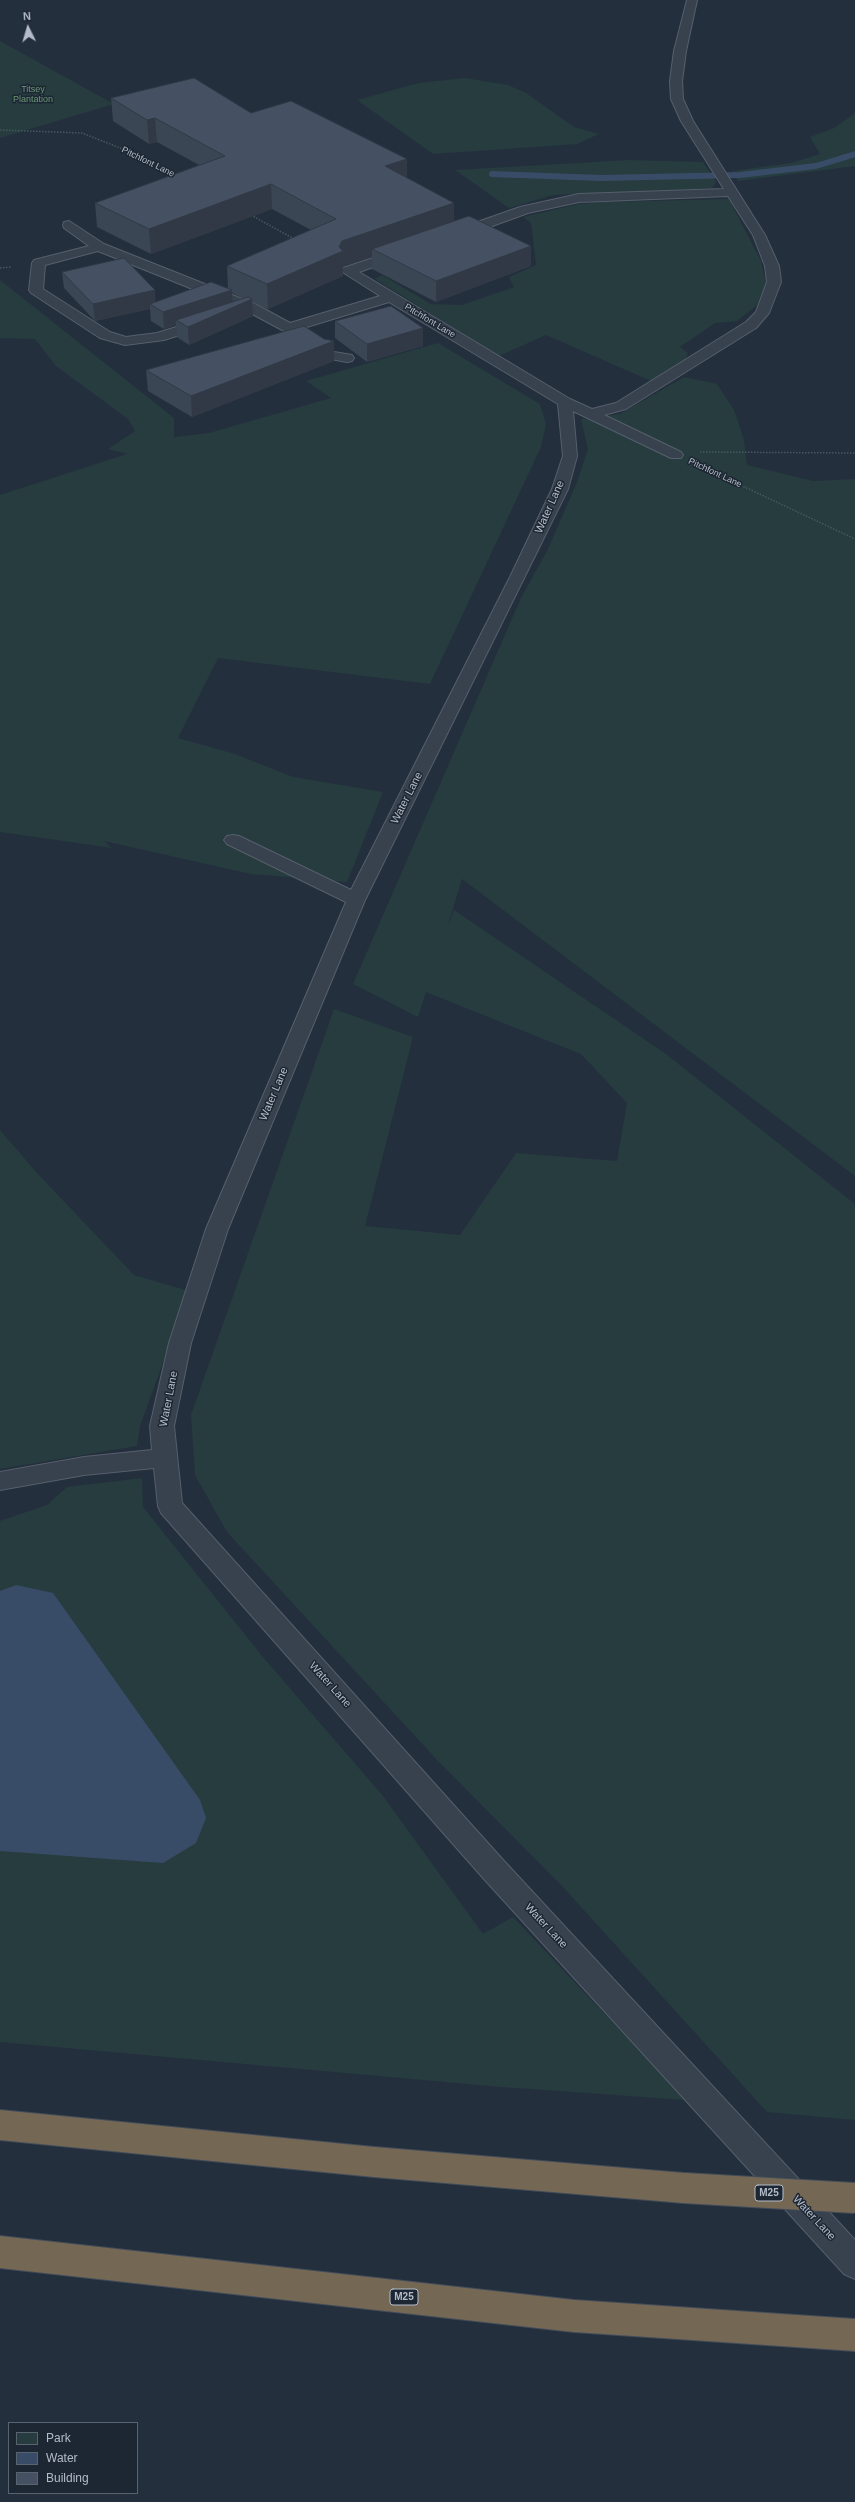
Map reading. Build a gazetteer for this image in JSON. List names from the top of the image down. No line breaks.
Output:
{"streets":{"highway":["M25"],"lane":["Pitchfont Lane","Water Lane"]},"crossings":[["Pitchfont Lane","Water Lane"]],"parks":["Titsey Plantation"],"legend":["Park","Water","Building"],"north":"top"}
